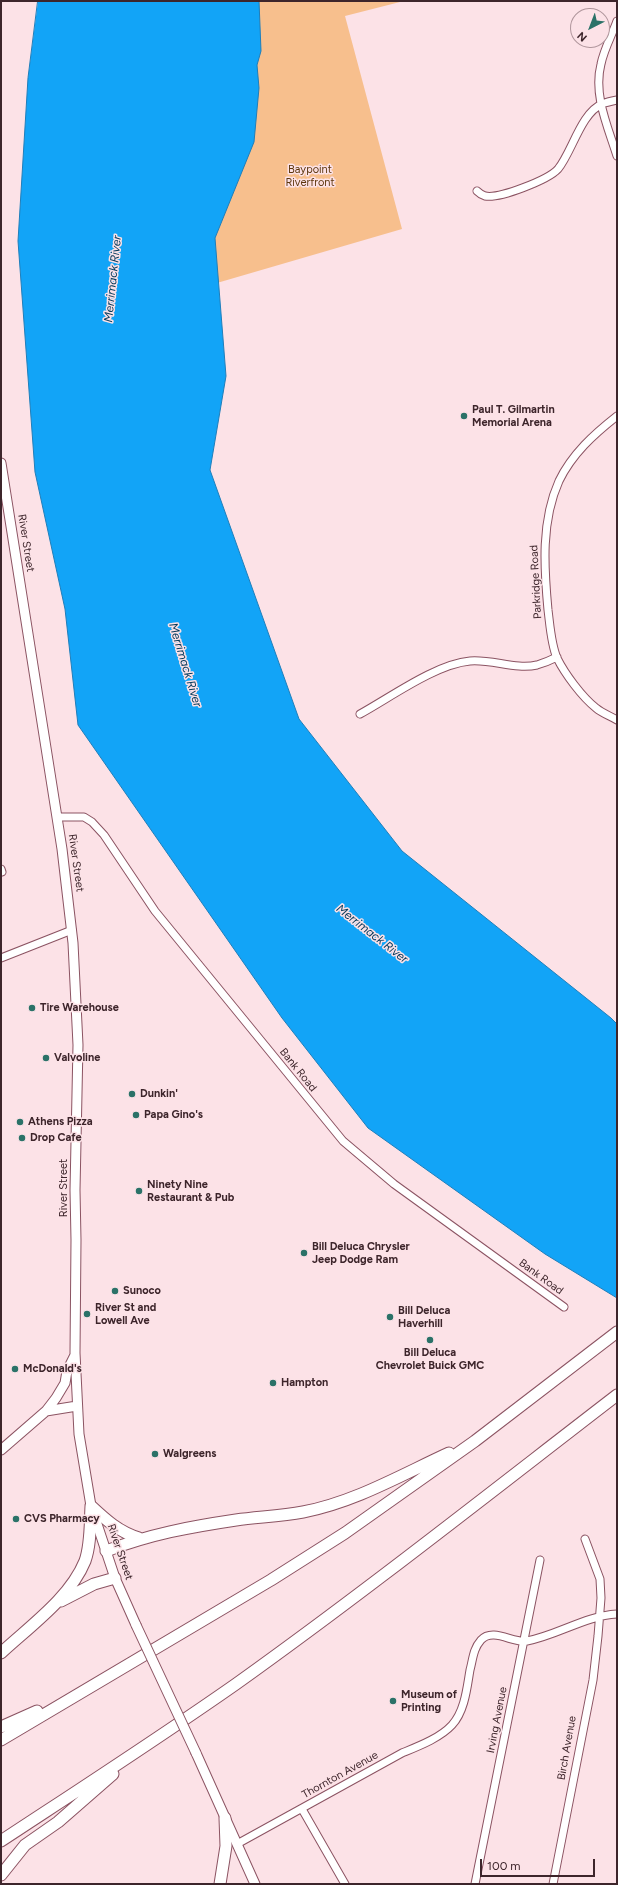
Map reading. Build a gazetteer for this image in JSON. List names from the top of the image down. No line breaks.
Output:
{"streets":{"main road":["River Street"],"street":["Parkridge Road","Bank Road","Irving Avenue","Birch Avenue","Thornton Avenue"]},"crossings":[["River Street","Bank Road"],["River Street","Thornton Avenue"],["Irving Avenue","Thornton Avenue"]],"water":["Merrimack River"],"parks":["Baypoint Riverfront"],"places":["Paul T. Gilmartin Memorial Arena","Tire Warehouse","Valvoline","Dunkin'","Papa Gino's","Athens Pizza","Drop Cafe","Ninety Nine Restaurant & Pub","Bill Deluca Chrysler Jeep Dodge Ram","Sunoco","River St and Lowell Ave","Bill Deluca Haverhill","Bill Deluca Chevrolet Buick GMC","McDonald's","Hampton","Walgreens","CVS Pharmacy","Museum of Printing"],"scale_bar":"100 m","north":"bottom left"}
